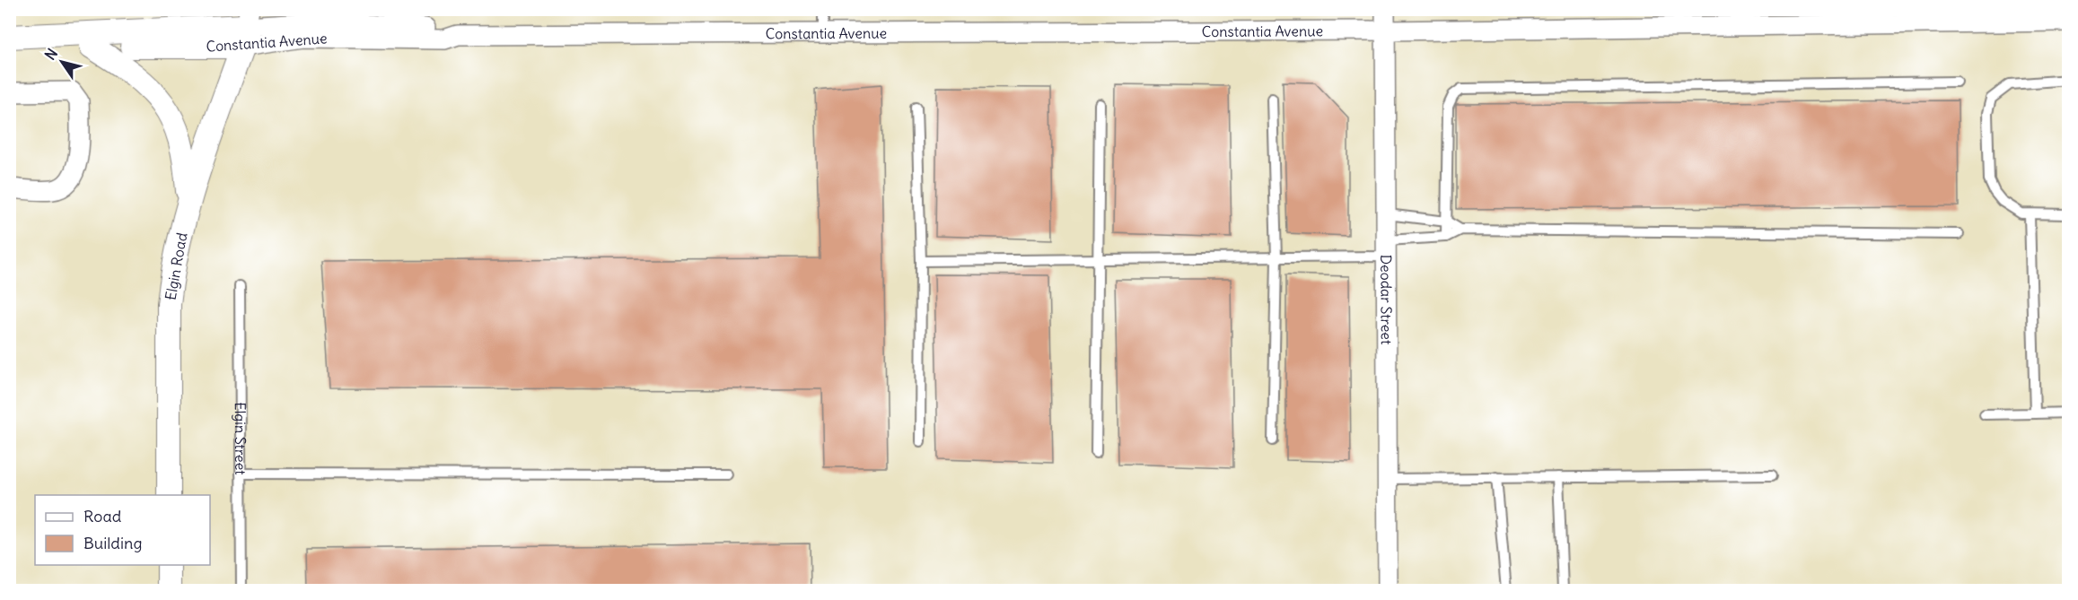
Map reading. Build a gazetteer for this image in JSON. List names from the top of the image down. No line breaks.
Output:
{"streets":{"street":["Constantia Avenue","Elgin Road","Deodar Street"],"lane":["Elgin Street"]},"crossings":[["Constantia Avenue","Elgin Road"],["Constantia Avenue","Deodar Street"]],"legend":["Road","Building"],"north":"top left"}
